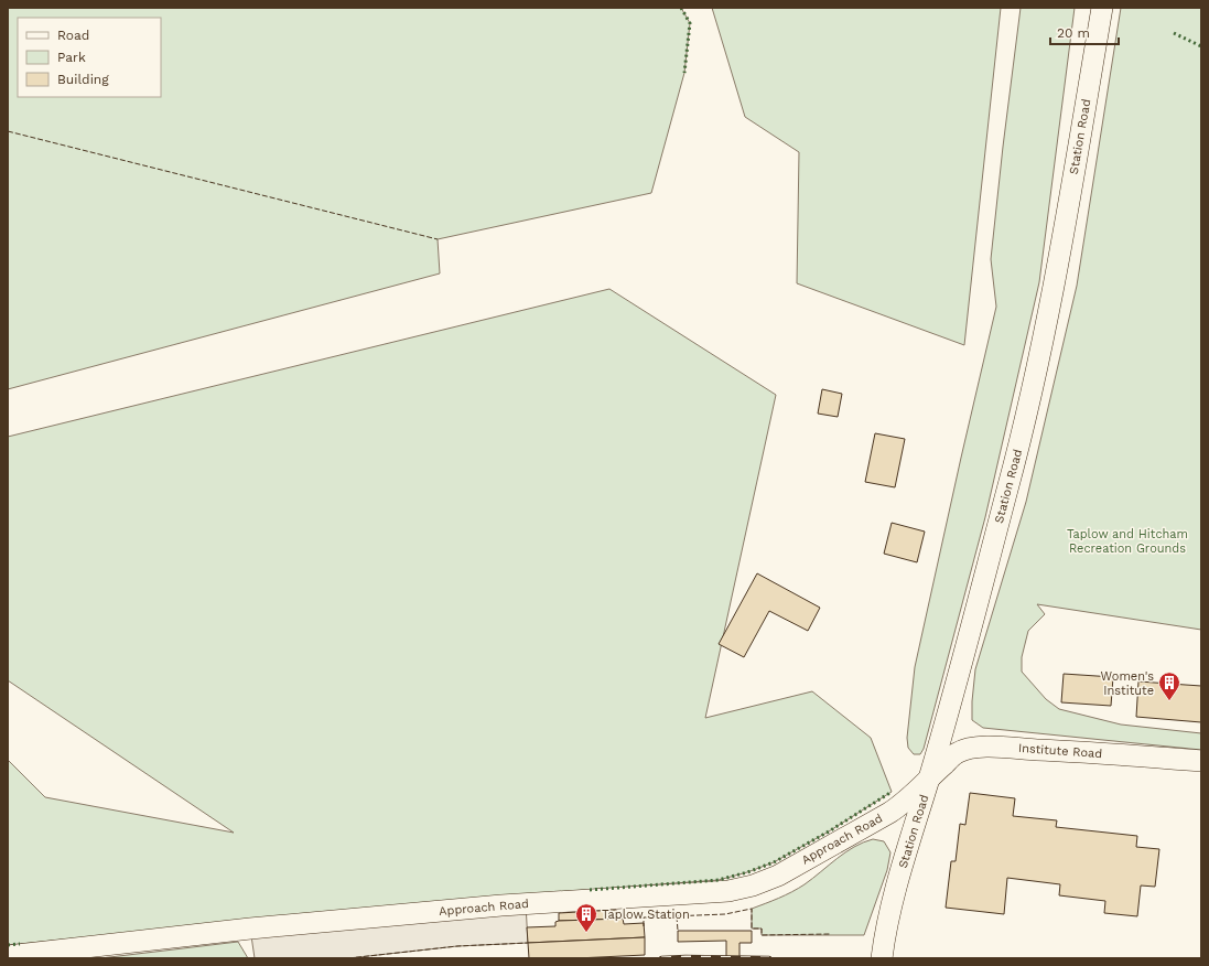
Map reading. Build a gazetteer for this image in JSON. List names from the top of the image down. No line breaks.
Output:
{"streets":{"street":["Station Road","Institute Road","Approach Road"]},"crossings":[["Station Road","Institute Road"],["Station Road","Approach Road"],["Institute Road","Approach Road"]],"parks":["Taplow and Hitcham Recreation Grounds"],"places":{"building":["Women's Institute","Taplow Station"]},"legend":["Road","Park","Building"],"scale_bar":"20 m"}
